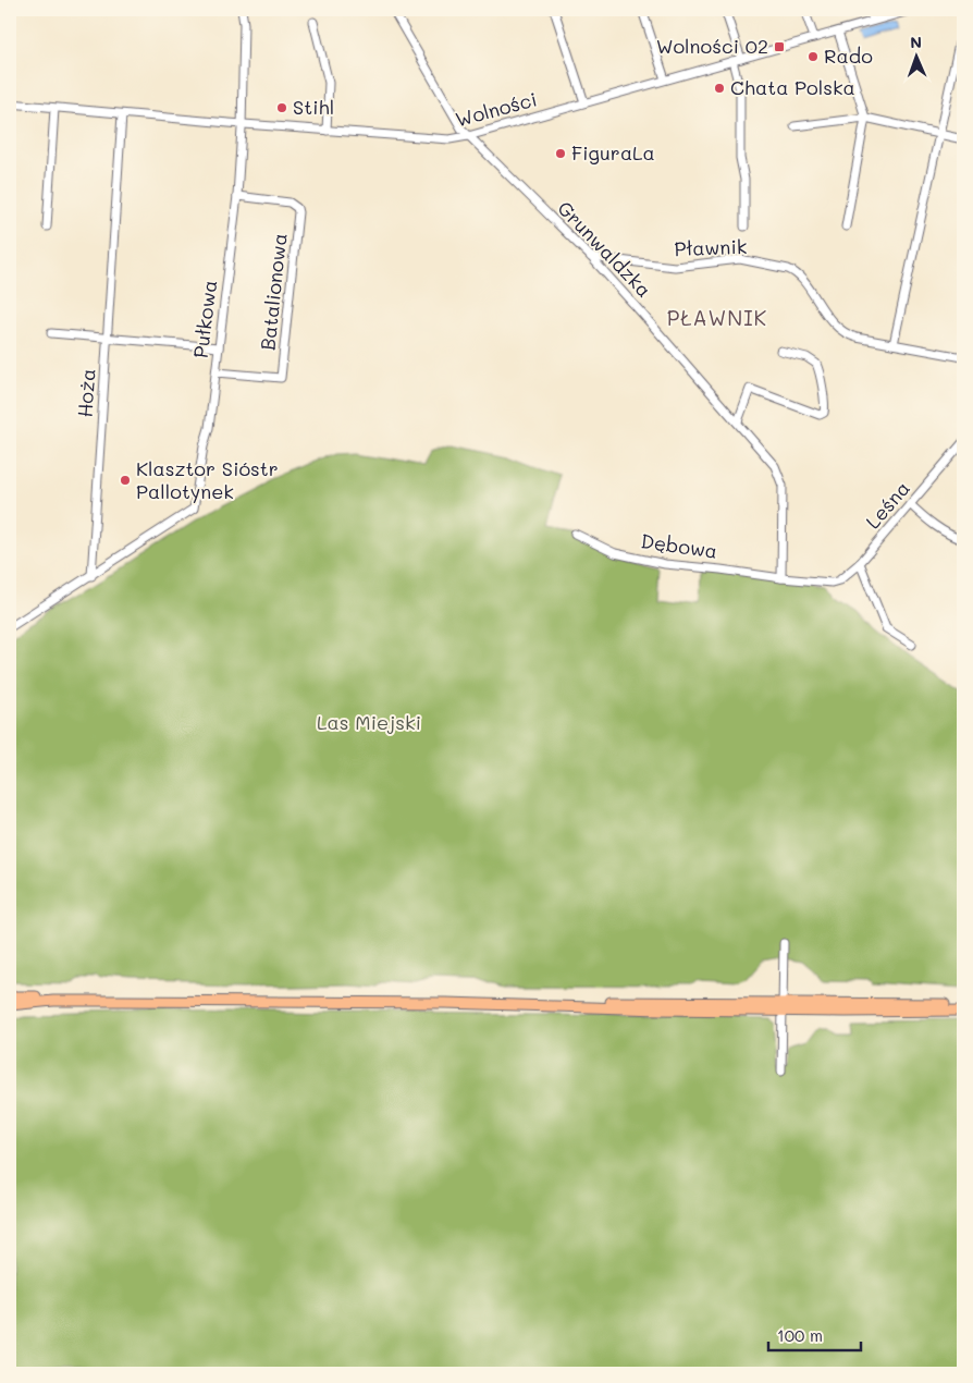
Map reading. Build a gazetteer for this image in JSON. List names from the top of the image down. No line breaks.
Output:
{"streets":{"street":["Wolności","Pławnik","Grunwaldzka","Batalionowa","Pułkowa","Hoża","Leśna","Dębowa"]},"crossings":[["Wolności","Grunwaldzka"],["Wolności","Pułkowa"],["Wolności","Hoża"],["Pławnik","Grunwaldzka"],["Grunwaldzka","Dębowa"],["Batalionowa","Pułkowa"],["Pułkowa","Hoża"],["Leśna","Dębowa"]],"districts":["PŁAWNIK"],"parks":["Las Miejski"],"places":{"transit":["Wolności 02"],"other":["Rado","Chata Polska","Stihl","FiguraLa","Klasztor Sióstr Pallotynek"]},"scale_bar":"100 m","north":"top"}
